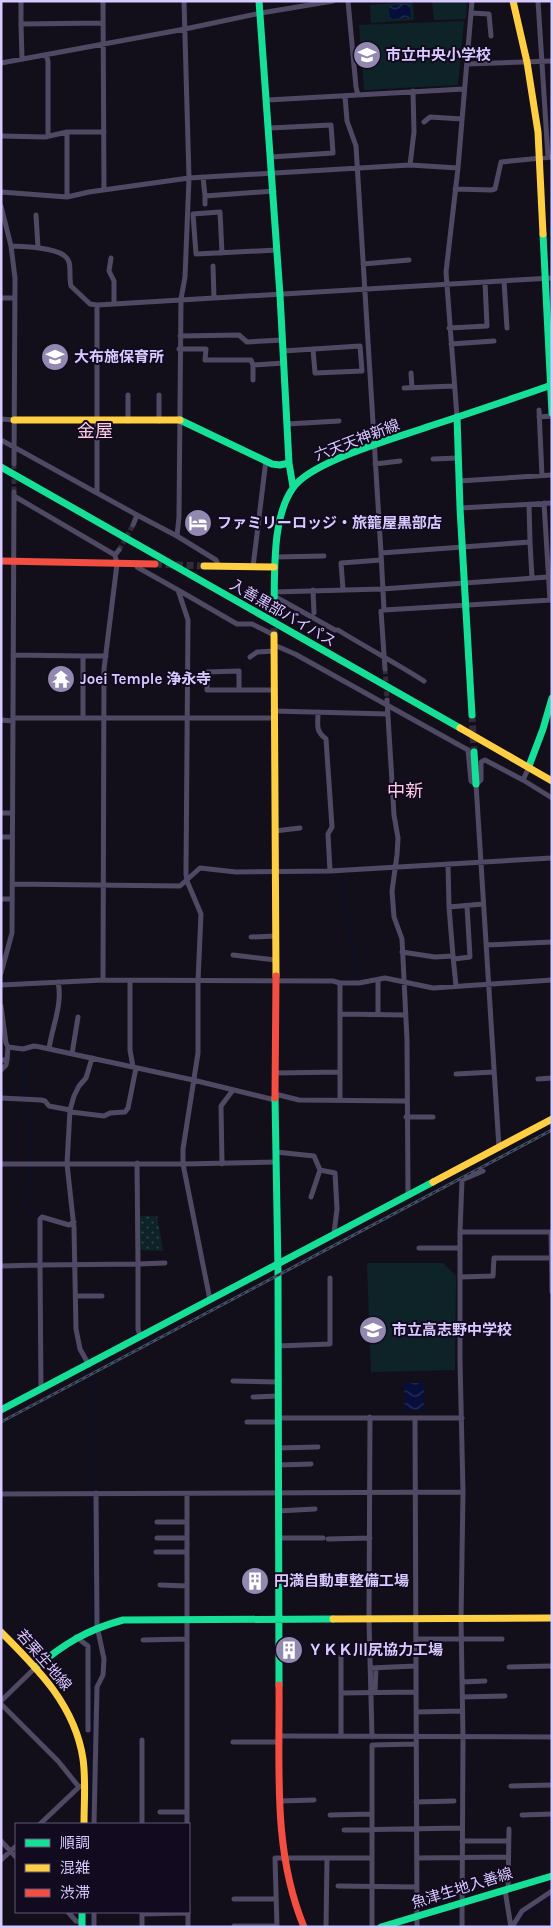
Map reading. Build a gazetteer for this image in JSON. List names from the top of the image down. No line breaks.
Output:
{"streets":{"main road":["六天天神新線","入善黒部バイパス","若栗生地線","魚津生地入善線"]},"districts":["金屋","中新"],"places":{"school or university":["市立中央小学校","大布施保育所","市立高志野中学校"],"hotel":["ファミリーロッジ・旅籠屋黒部店"],"temple":["Joei Temple 浄永寺"],"building":["円満自動車整備工場","ＹＫＫ川尻協力工場"]},"legend":["順調","混雑","渋滞"]}
